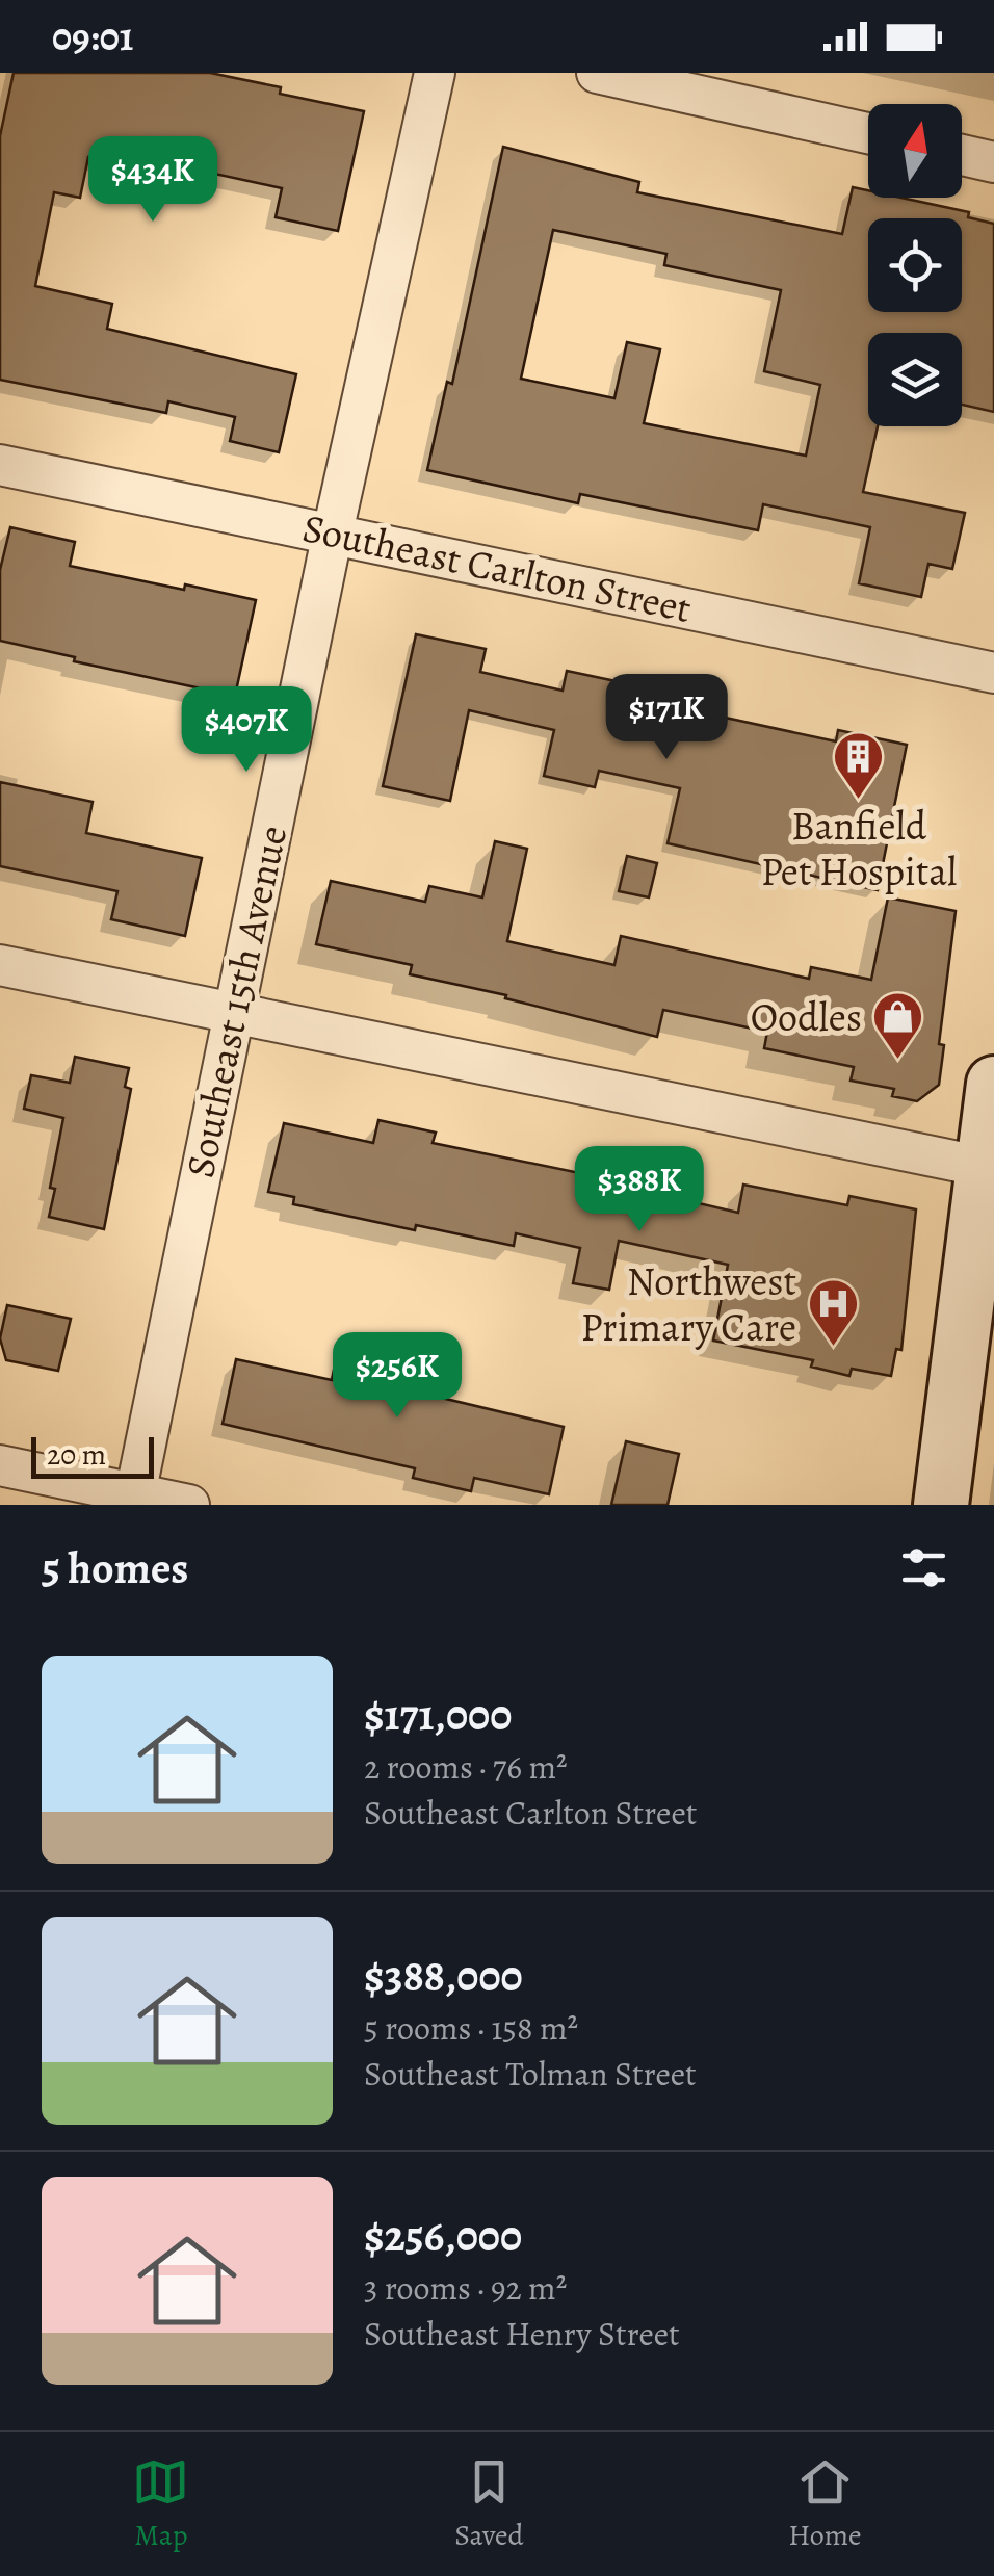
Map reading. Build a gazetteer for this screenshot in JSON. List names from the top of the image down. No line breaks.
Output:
{"streets":{"street":["Southeast Carlton Street","Southeast 15th Avenue"]},"crossings":[["Southeast Carlton Street","Southeast 15th Avenue"]],"places":{"building":["Banfield Pet Hospital"],"shop":["Oodles"],"hospital":["Northwest Primary Care"]},"scale_bar":"20 m","north":"top","page":{"status":"09:01","price":["$434K","$171K","$407K","$388K","$256K"],"scale":"20 m","heading":"5 homes","list":[{"name":"$171,000","note":"2 rooms · 76 m² · Southeast Carlton Street"},{"name":"$388,000","note":"5 rooms · 158 m² · Southeast Tolman Street"},{"name":"$256,000","note":"3 rooms · 92 m² · Southeast Henry Street"}],"tabs":["Map","Saved","Home"]}}
